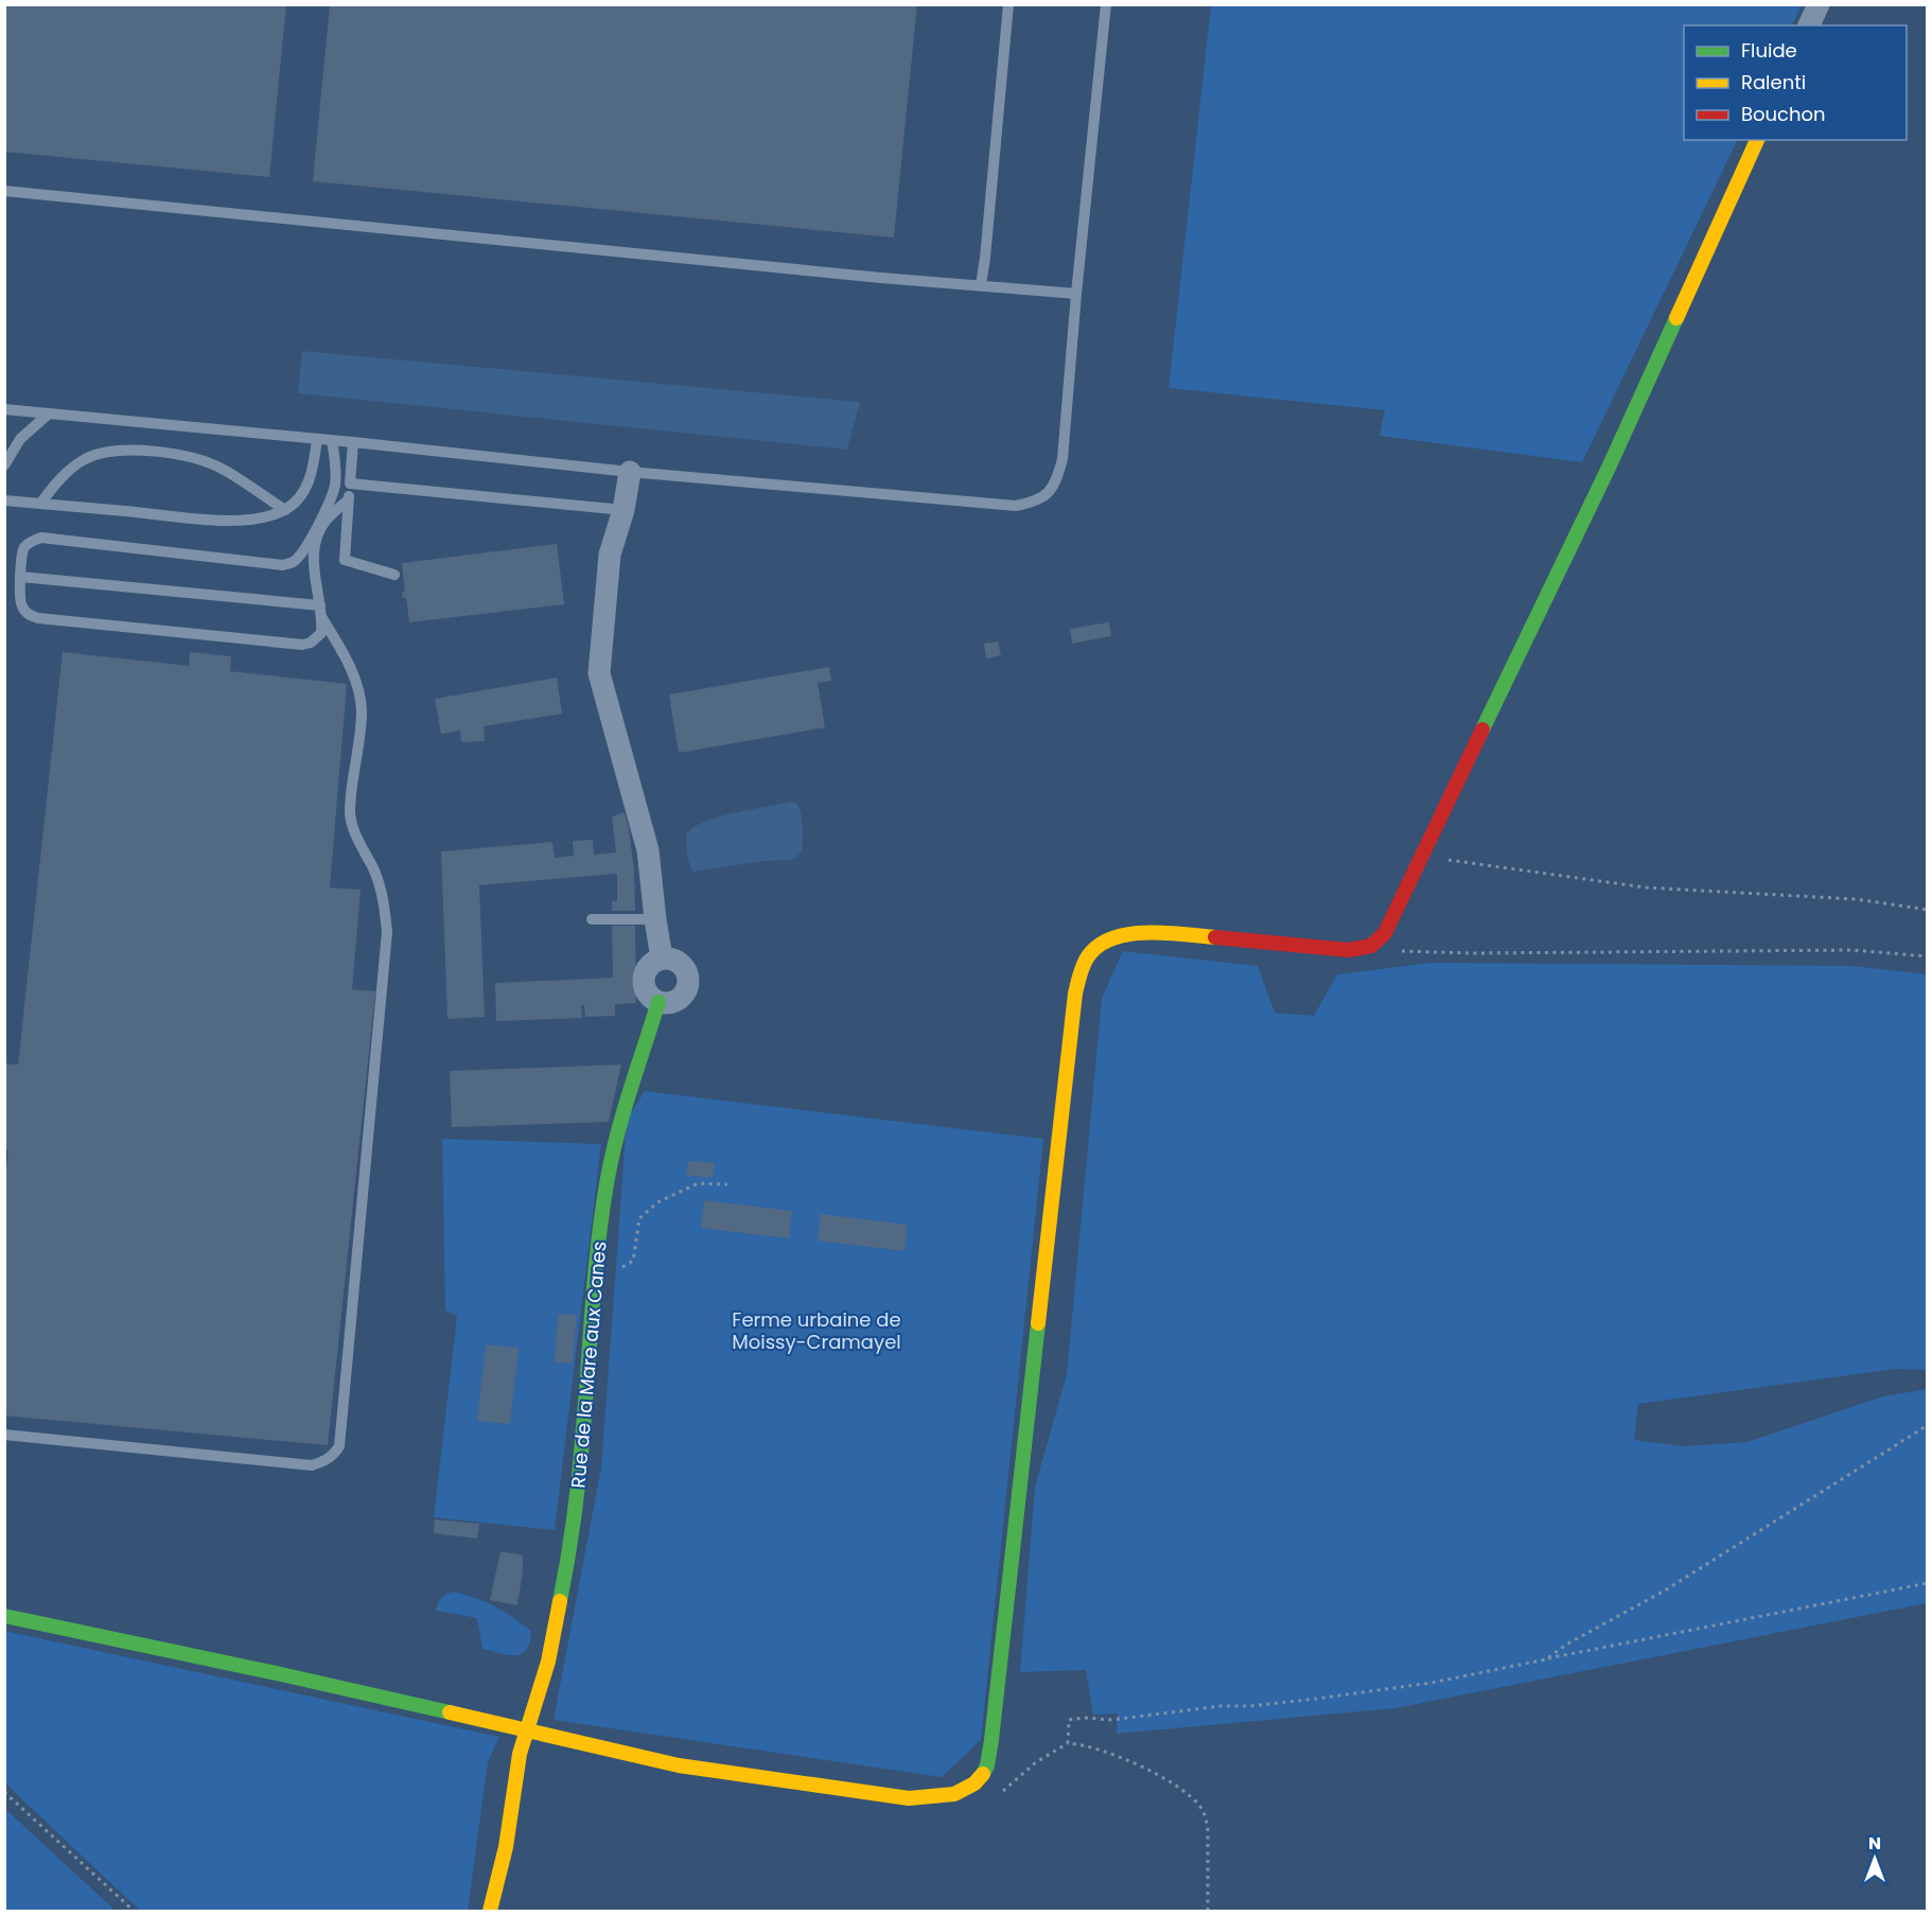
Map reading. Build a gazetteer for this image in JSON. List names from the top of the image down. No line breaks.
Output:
{"streets":{"street":["Rue de la Mare aux Canes"]},"parks":["Ferme urbaine de Moissy-Cramayel"],"legend":["Fluide","Ralenti","Bouchon"],"north":"top"}
